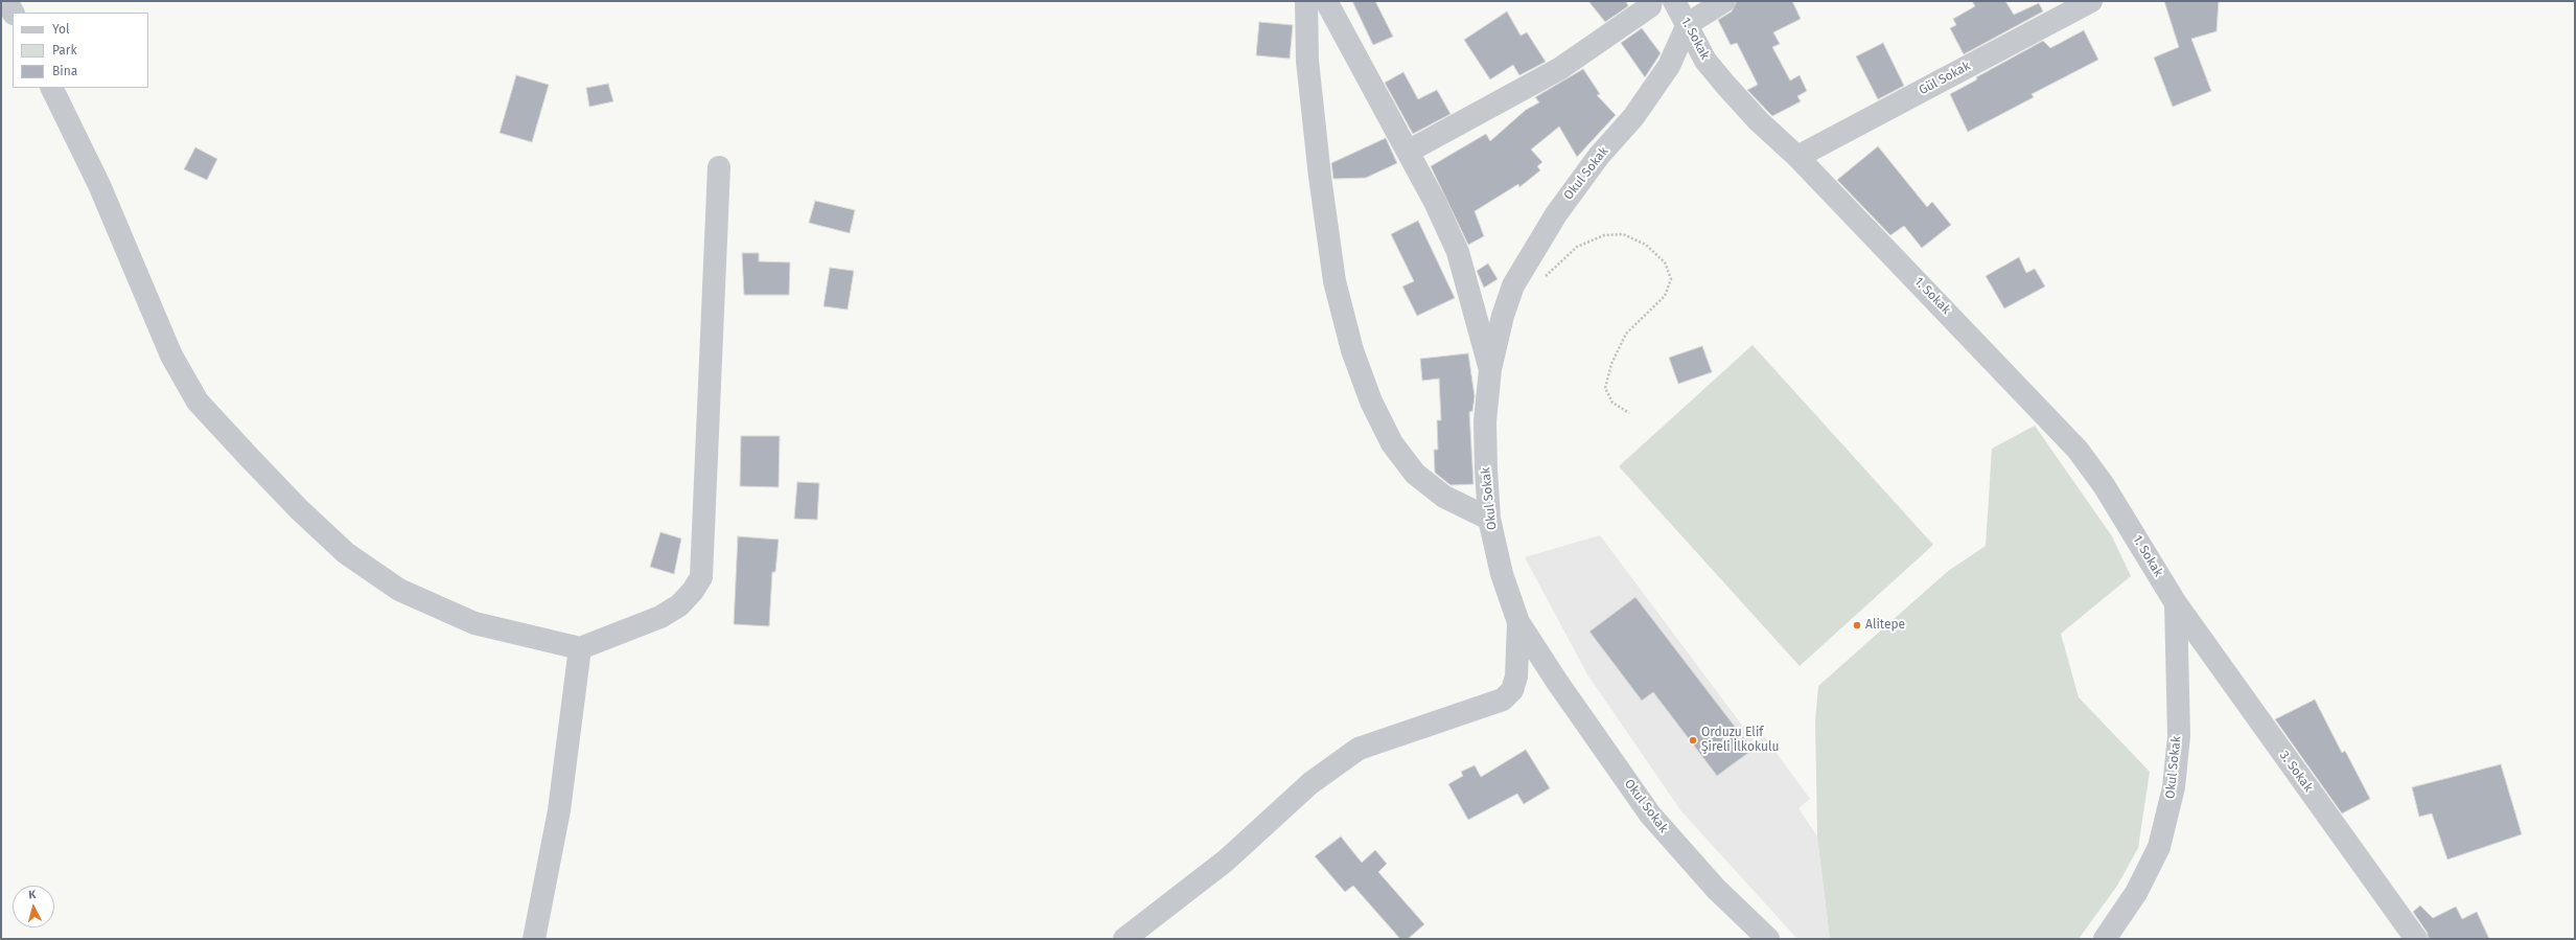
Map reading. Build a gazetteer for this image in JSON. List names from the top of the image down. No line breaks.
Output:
{"streets":{"street":["1. Sokak","Gül Sokak","Okul Sokak","3. Sokak"]},"crossings":[["1. Sokak","Gül Sokak"],["1. Sokak","Okul Sokak"],["1. Sokak","3. Sokak"],["Okul Sokak","3. Sokak"]],"places":["Alitepe","Orduzu Elif Şireli İlkokulu"],"legend":["Yol","Park","Bina"],"north":"top"}
